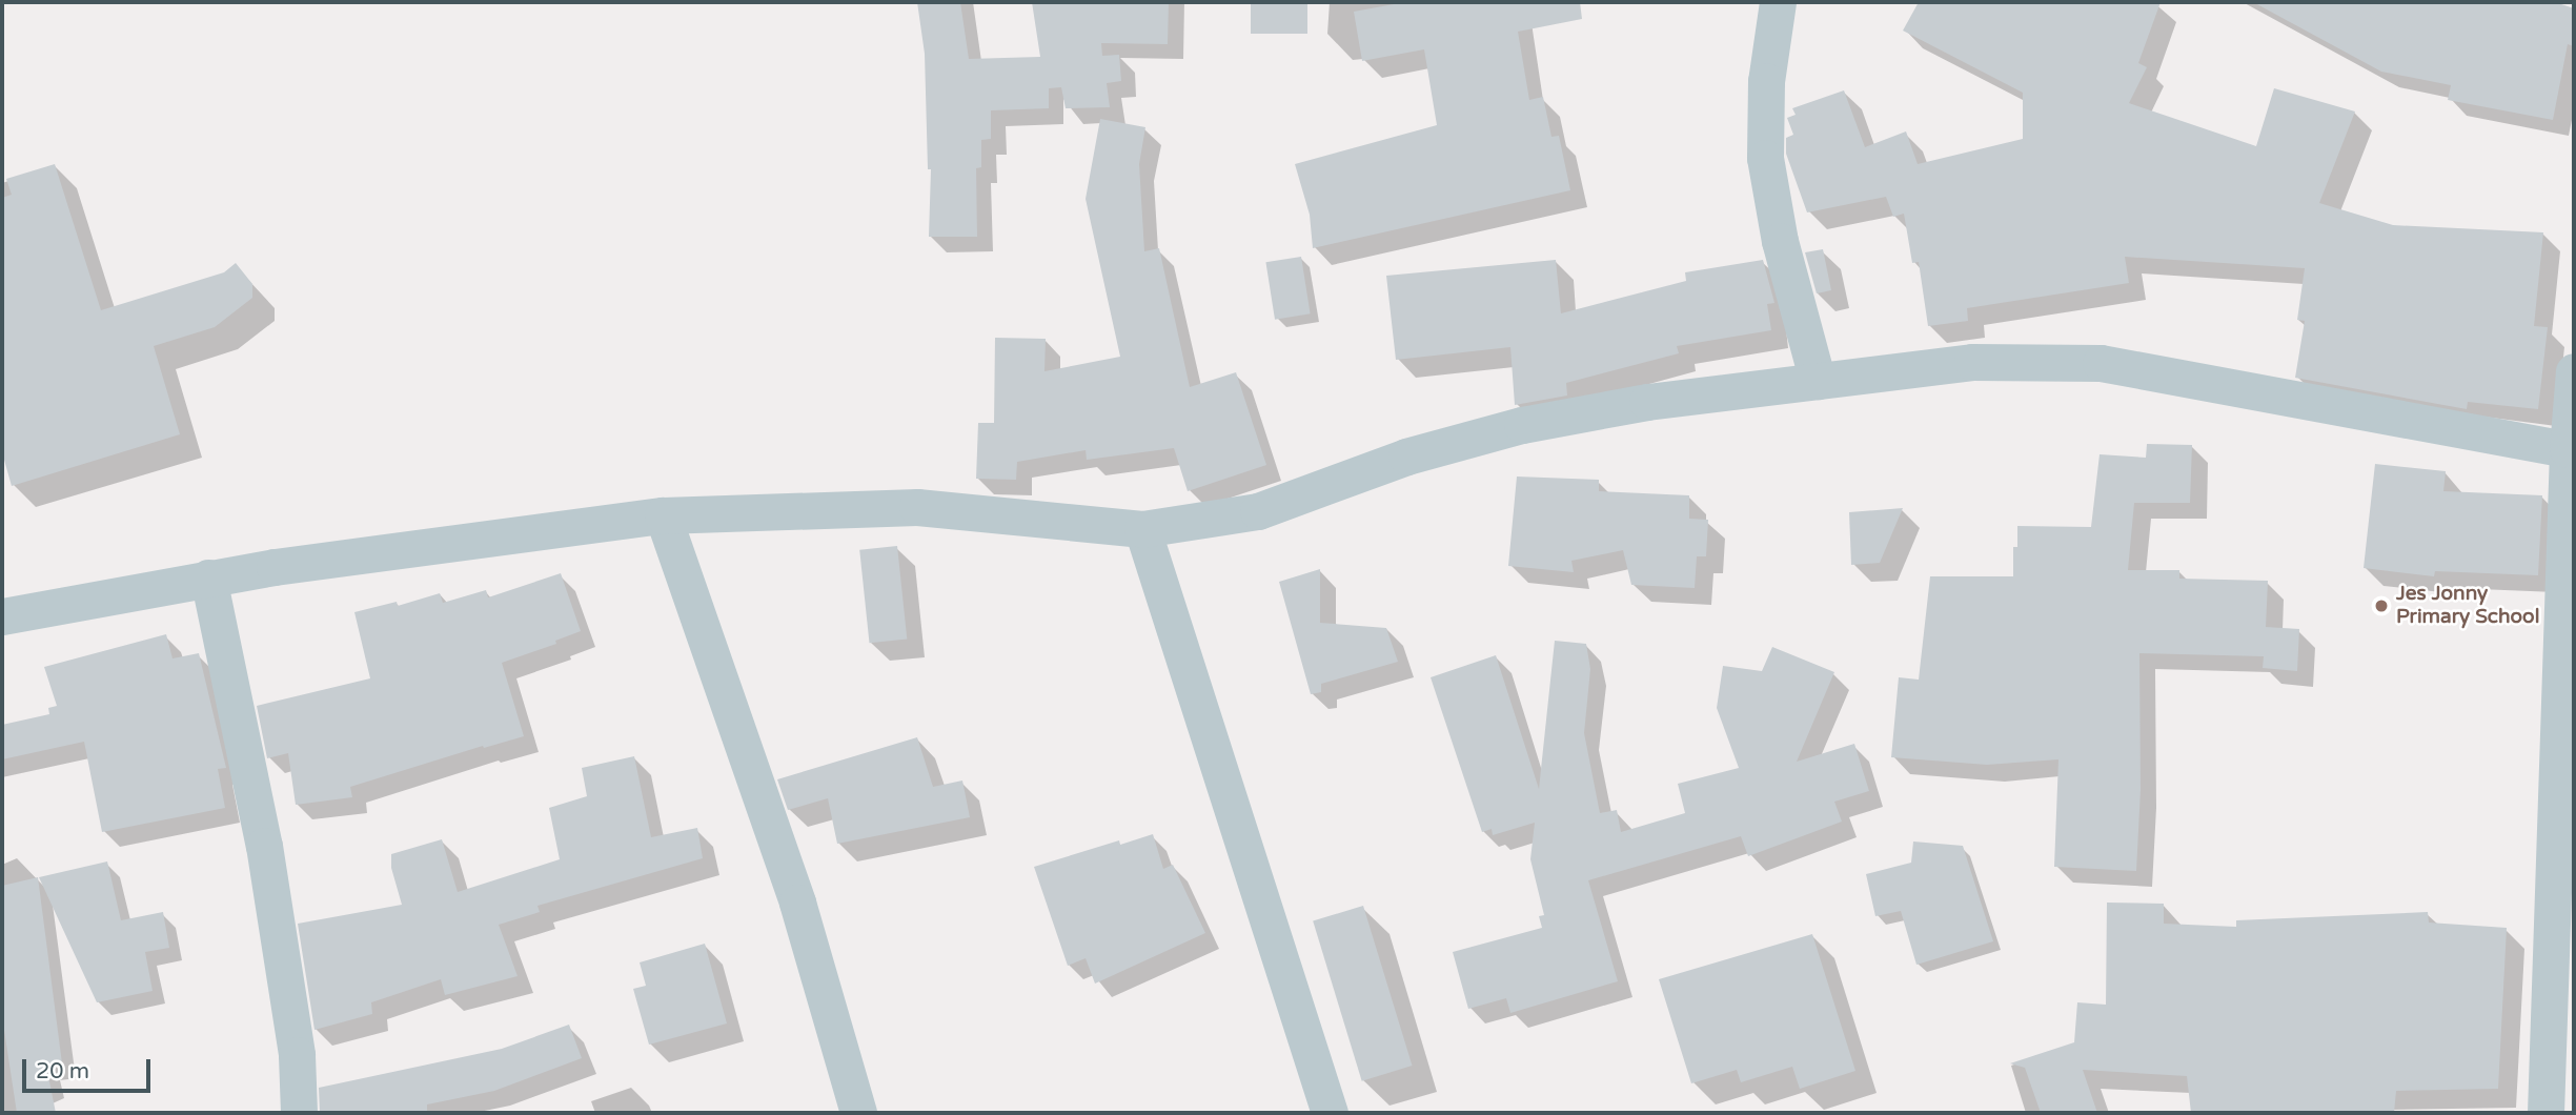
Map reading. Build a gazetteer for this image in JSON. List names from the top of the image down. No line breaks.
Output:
{"places":["Jes Jonny Primary School"],"scale_bar":"20 m"}
